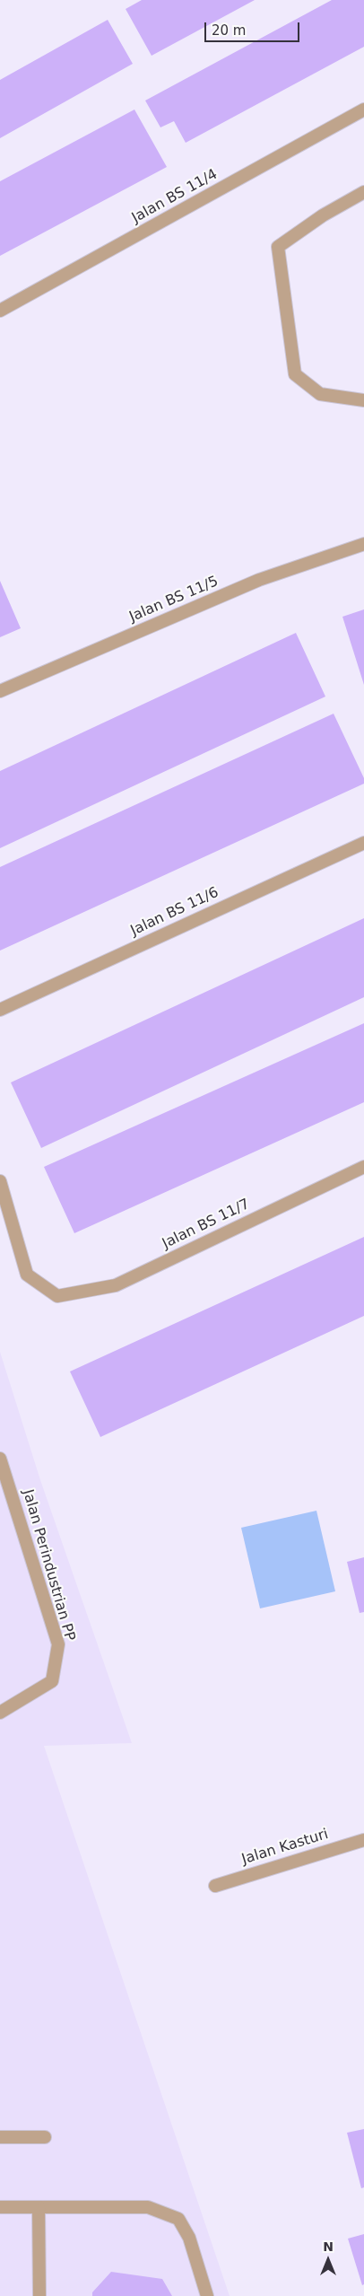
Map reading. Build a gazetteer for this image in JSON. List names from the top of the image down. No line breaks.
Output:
{"streets":{"street":["Jalan BS 11/4","Jalan BS 11/5","Jalan BS 11/6","Jalan BS 11/7","Jalan Perindustrian PP","Jalan Kasturi"]},"scale_bar":"20 m","north":"top"}
